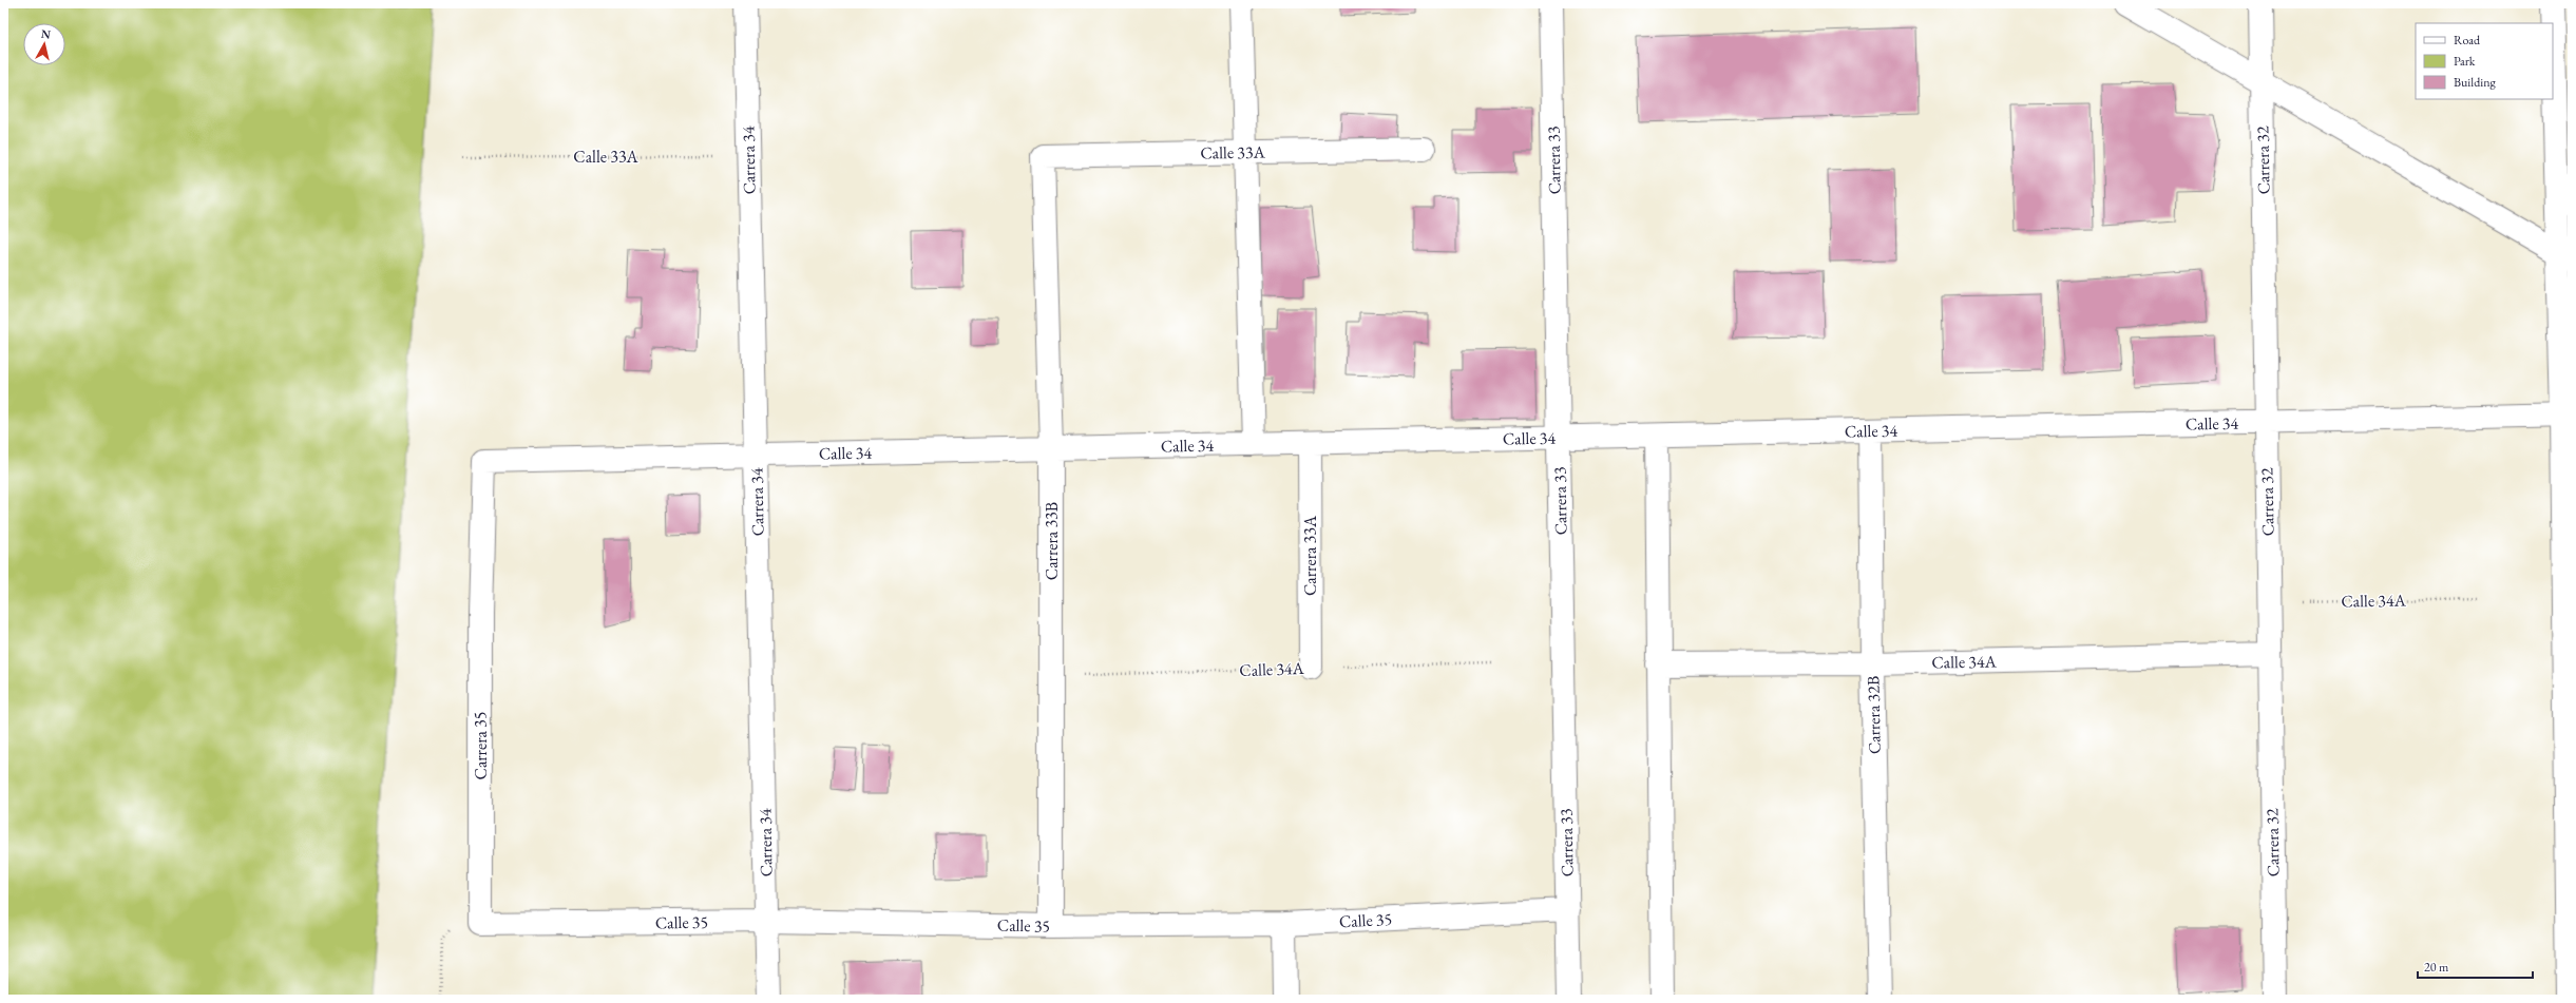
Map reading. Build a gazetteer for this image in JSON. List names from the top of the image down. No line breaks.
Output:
{"streets":{"street":["Calle 33A","Carrera 34","Carrera 33","Carrera 32","Calle 34","Carrera 33B","Carrera 33A","Calle 34A","Carrera 32B","Carrera 35","Calle 35"]},"crossings":[["Calle 33A","Carrera 34"],["Calle 33A","Carrera 33B"],["Carrera 34","Calle 34"],["Carrera 34","Calle 35"],["Carrera 33","Calle 34"],["Carrera 33","Calle 35"],["Carrera 32","Calle 34"],["Carrera 32","Calle 34A"],["Calle 34","Carrera 33B"],["Calle 34","Carrera 33A"],["Calle 34","Carrera 32B"],["Calle 34","Carrera 35"],["Carrera 33B","Calle 34A"],["Carrera 33B","Calle 35"],["Carrera 33A","Calle 34A"],["Calle 34A","Carrera 32B"],["Carrera 35","Calle 35"]],"legend":["Road","Park","Building"],"scale_bar":"20 m","north":"top"}
